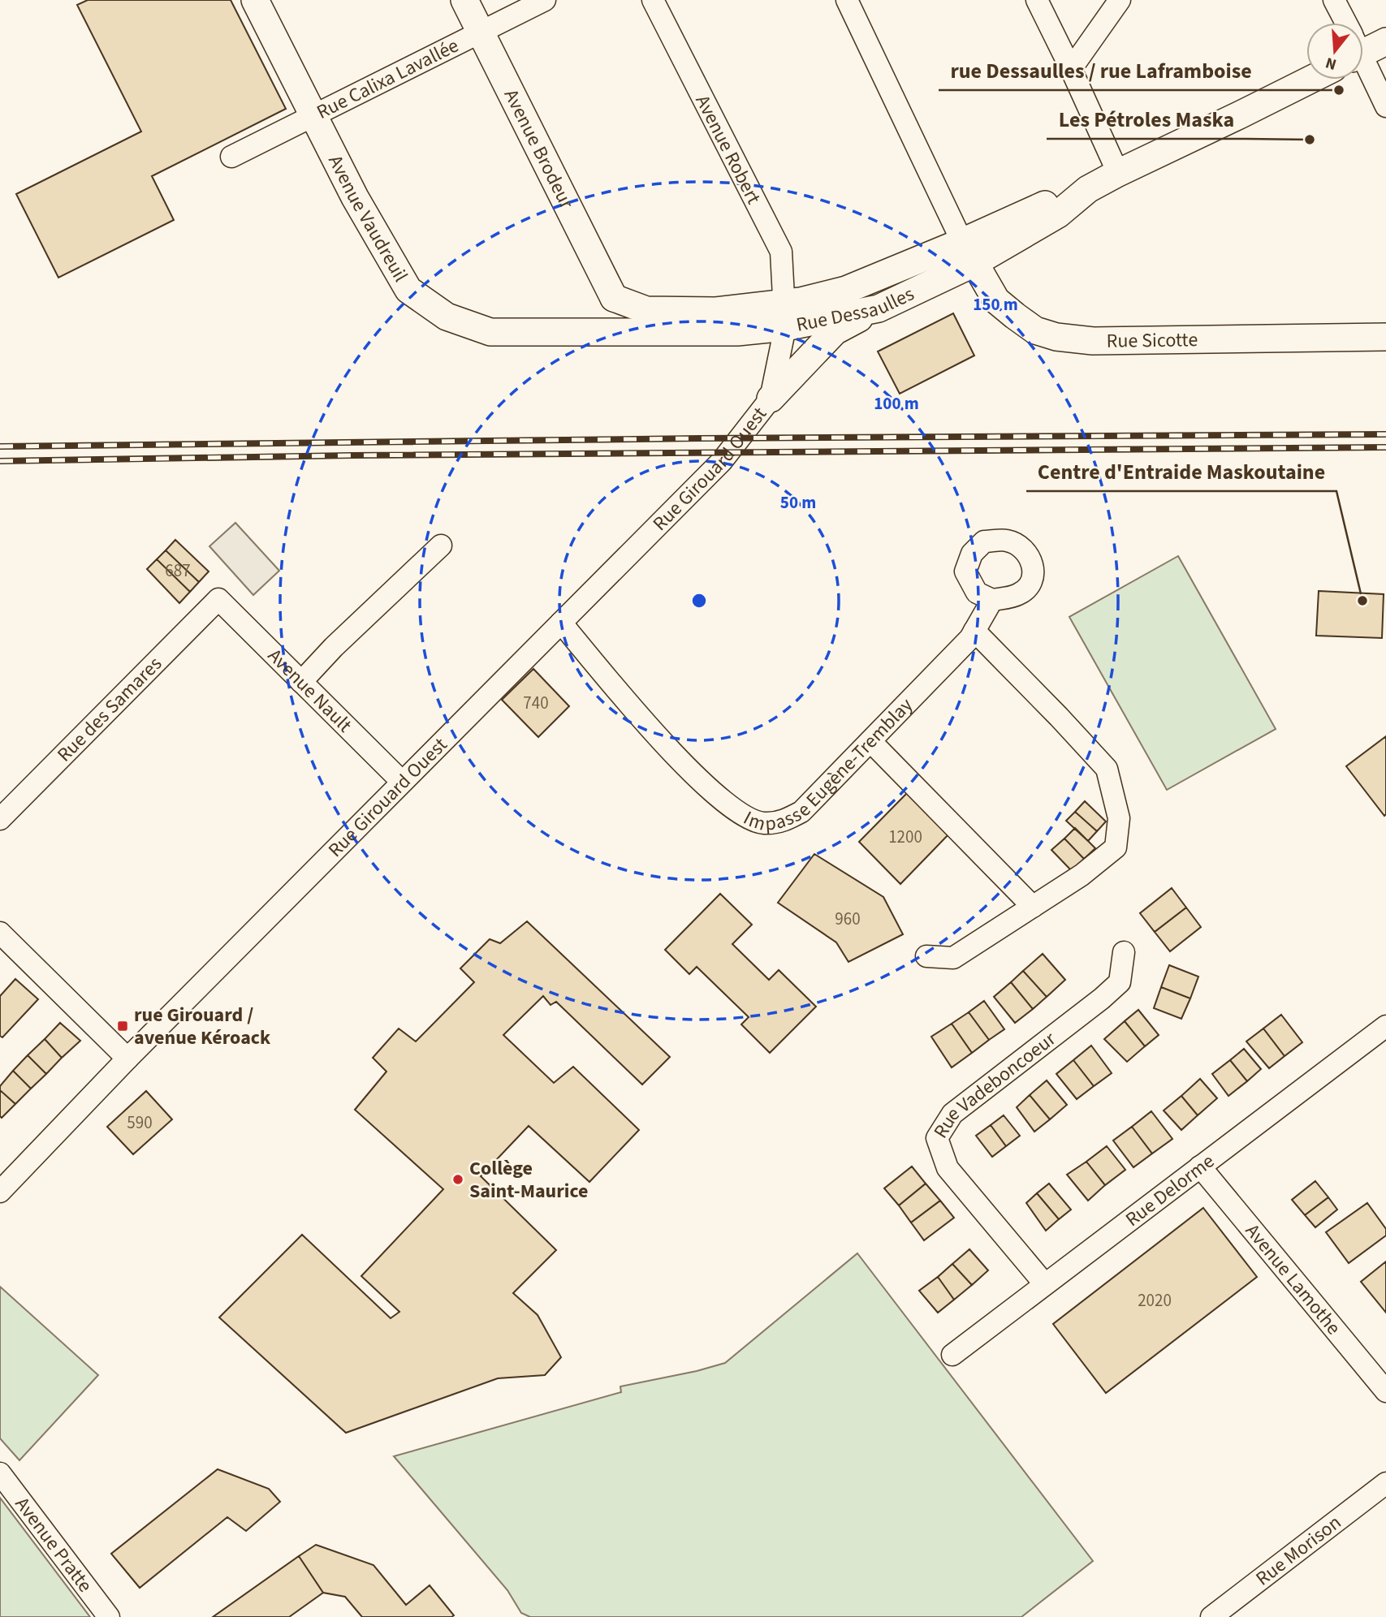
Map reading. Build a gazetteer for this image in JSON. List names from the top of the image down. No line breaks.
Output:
{"streets":{"main road":["Avenue Brodeur","Avenue Vaudreuil","Rue Dessaulles","Rue Sicotte"],"street":["Rue Calixa Lavallée","Avenue Robert","Rue Girouard Ouest","Avenue Nault","Rue des Samares","Impasse Eugène-Tremblay","Rue Vadeboncoeur","Rue Delorme","Avenue Lamothe","Avenue Pratte","Rue Morison"]},"crossings":[["Rue Calixa Lavallée","Avenue Brodeur"],["Rue Calixa Lavallée","Avenue Vaudreuil"],["Avenue Brodeur","Rue Dessaulles"],["Avenue Robert","Rue Dessaulles"],["Avenue Robert","Rue Girouard Ouest"],["Avenue Vaudreuil","Rue Dessaulles"],["Rue Dessaulles","Rue Sicotte"],["Rue Girouard Ouest","Avenue Nault"],["Rue Girouard Ouest","Impasse Eugène-Tremblay"],["Avenue Nault","Rue des Samares"],["Rue Vadeboncoeur","Rue Delorme"],["Rue Delorme","Avenue Lamothe"]],"places":{"other":["rue Dessaulles / rue Laframboise","Les Pétroles Maska","Centre d'Entraide Maskoutaine","Collège Saint-Maurice"],"transit":["rue Girouard / avenue Kéroack"]},"house_numbers":["687","740","1200","960","590","2020"],"north":"bottom","rings":["150 m","100 m","50 m"]}
